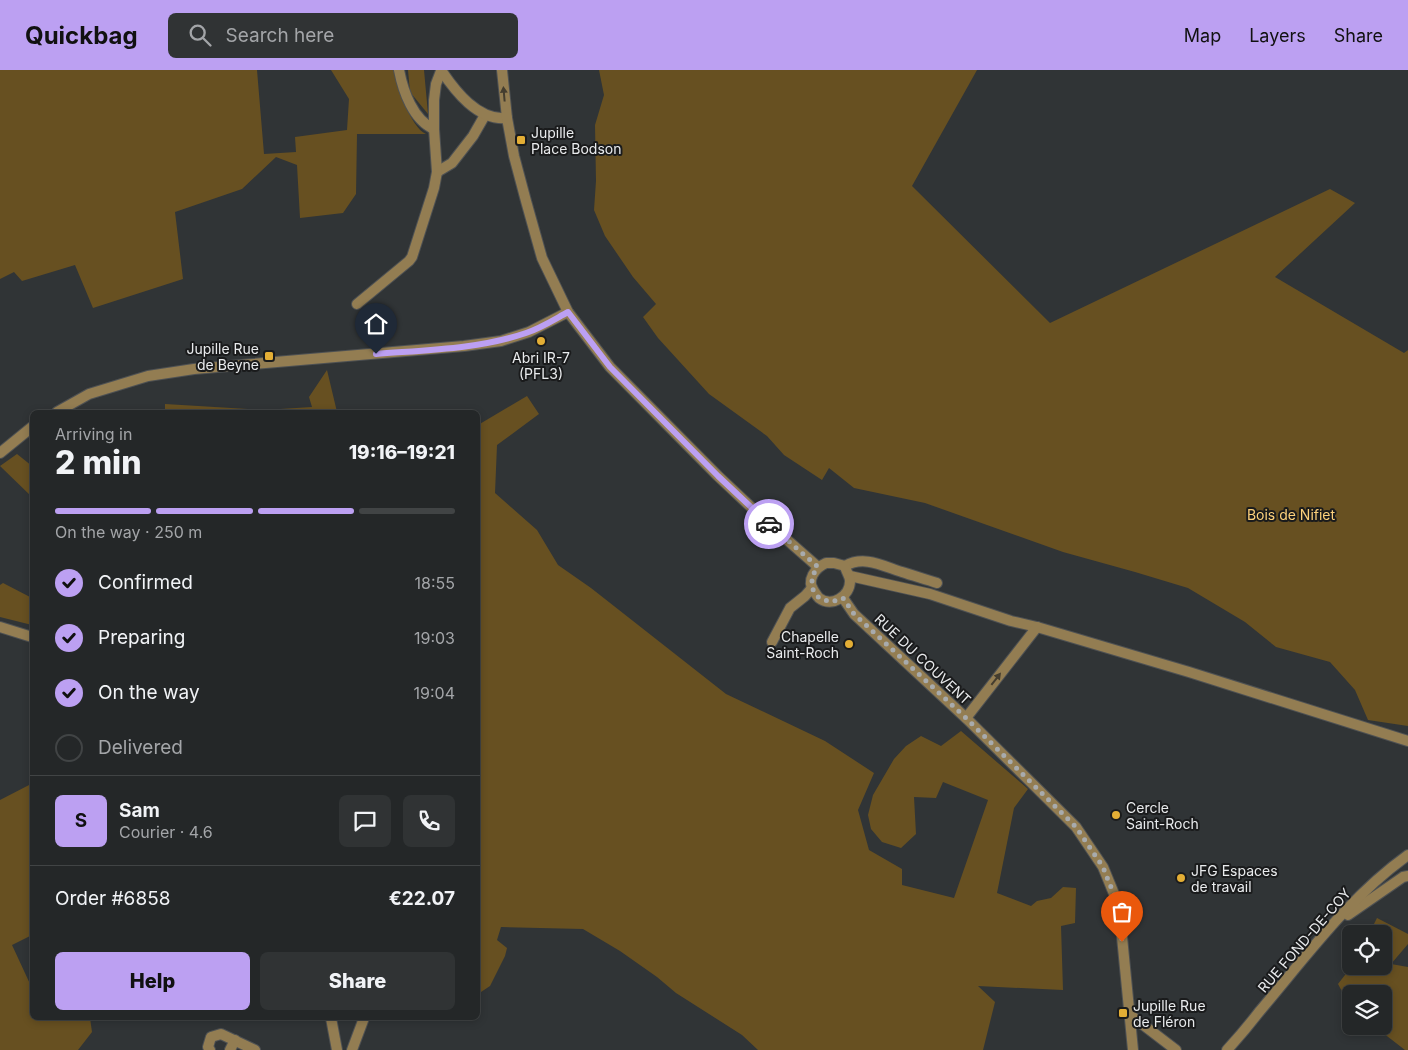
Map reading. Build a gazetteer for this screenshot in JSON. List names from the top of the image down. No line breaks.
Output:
{"streets":{"street":["RUE DU COUVENT","RUE FOND-DE-COY"]},"parks":["Bois de Nifiet"],"places":{"transit":["Jupille Place Bodson","Jupille Rue de Beyne","Jupille Rue de Fléron"],"other":["Abri IR-7 (PFL3)","Chapelle Saint-Roch","Cercle Saint-Roch","JFG Espaces de travail"]},"page":{"header":"Quickbag","search":"Search here","nav":["Map","Layers","Share"],"heading":["2 min","Arriving in","19:16–19:21"],"panel":["Sam","Courier · 4.6","Order #6858","€22.07"],"bar":"On the way · 250 m","list":[["Confirmed","18:55"],["Preparing","19:03"],["On the way","19:04"],"Delivered"],"round":"S","buttons":["Help","Share"]}}
